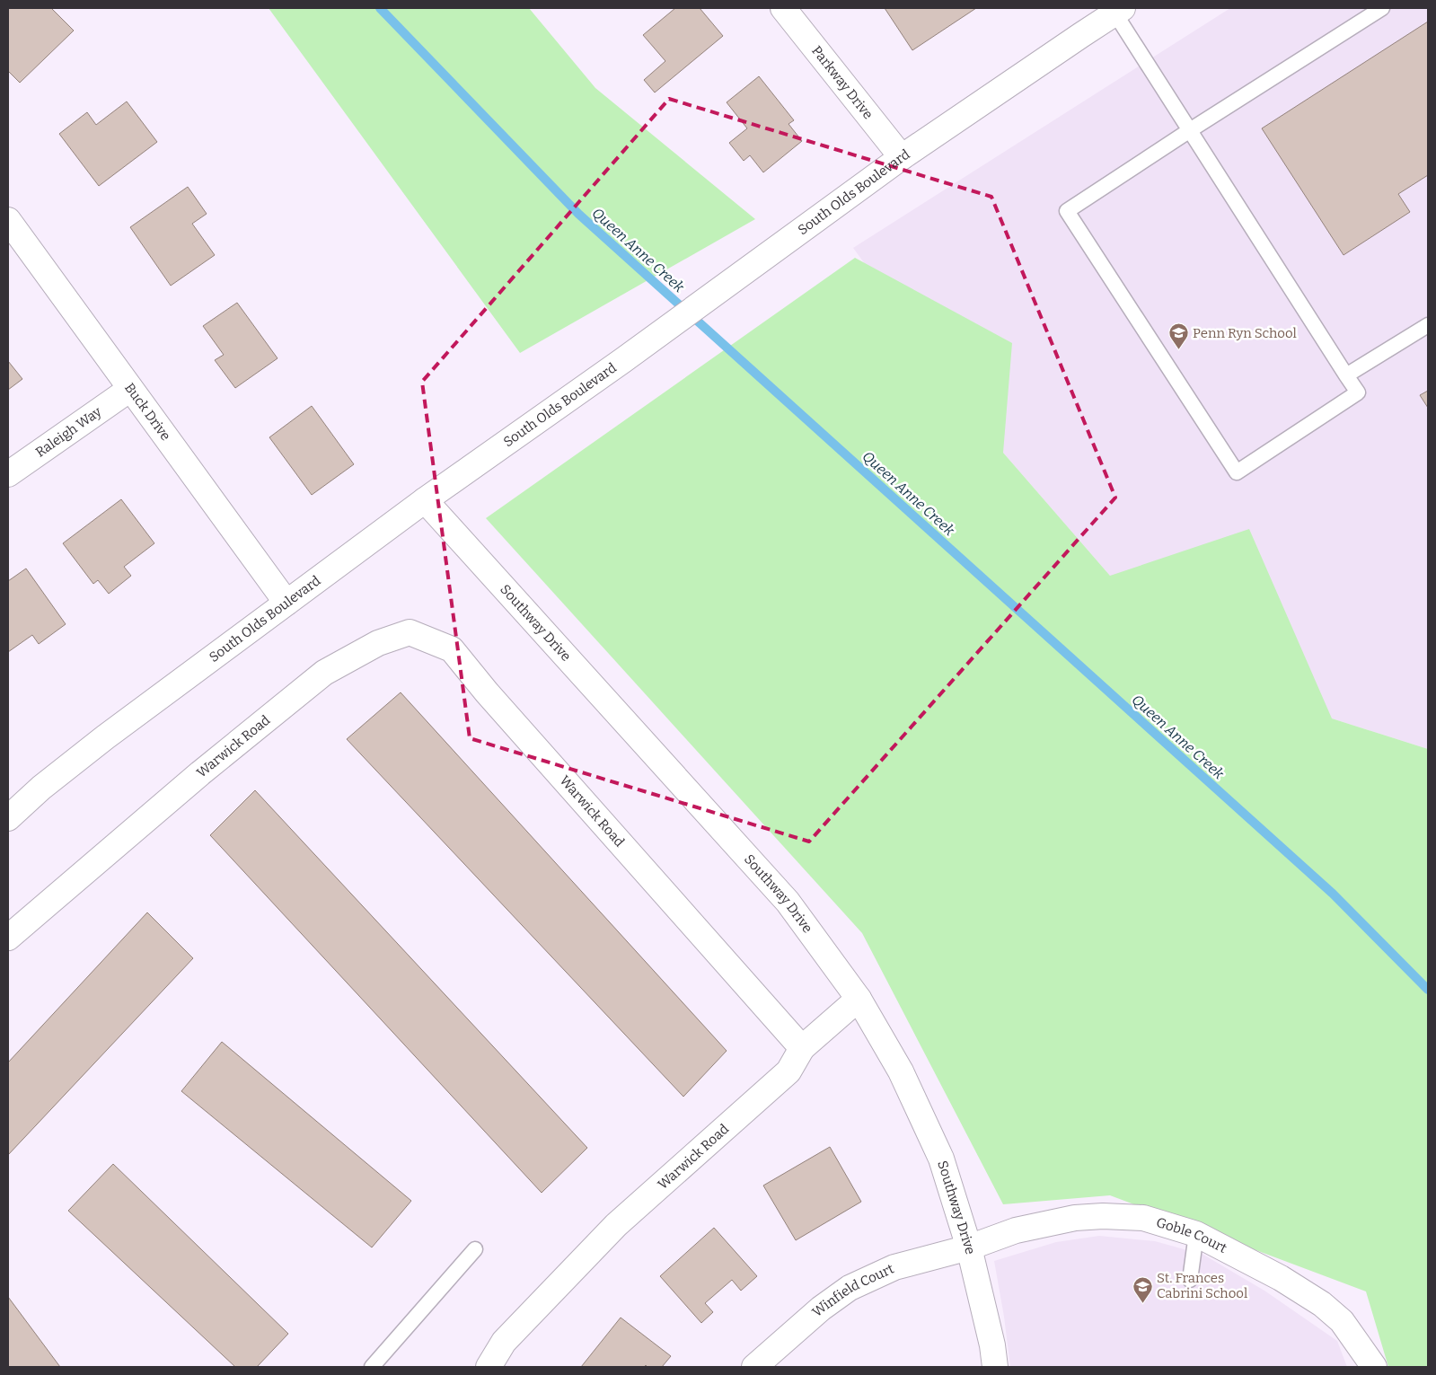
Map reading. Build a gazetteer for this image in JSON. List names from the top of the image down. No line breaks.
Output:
{"streets":{"street":["Parkway Drive","South Olds Boulevard","Buck Drive","Raleigh Way","Southway Drive","Warwick Road","Goble Court","Winfield Court"]},"crossings":[["Parkway Drive","South Olds Boulevard"],["South Olds Boulevard","Buck Drive"],["South Olds Boulevard","Southway Drive"],["Buck Drive","Raleigh Way"],["Southway Drive","Goble Court"],["Southway Drive","Winfield Court"],["Goble Court","Winfield Court"]],"water":["Queen Anne Creek"],"places":{"school or university":["Penn Ryn School","St. Frances Cabrini School"]}}
